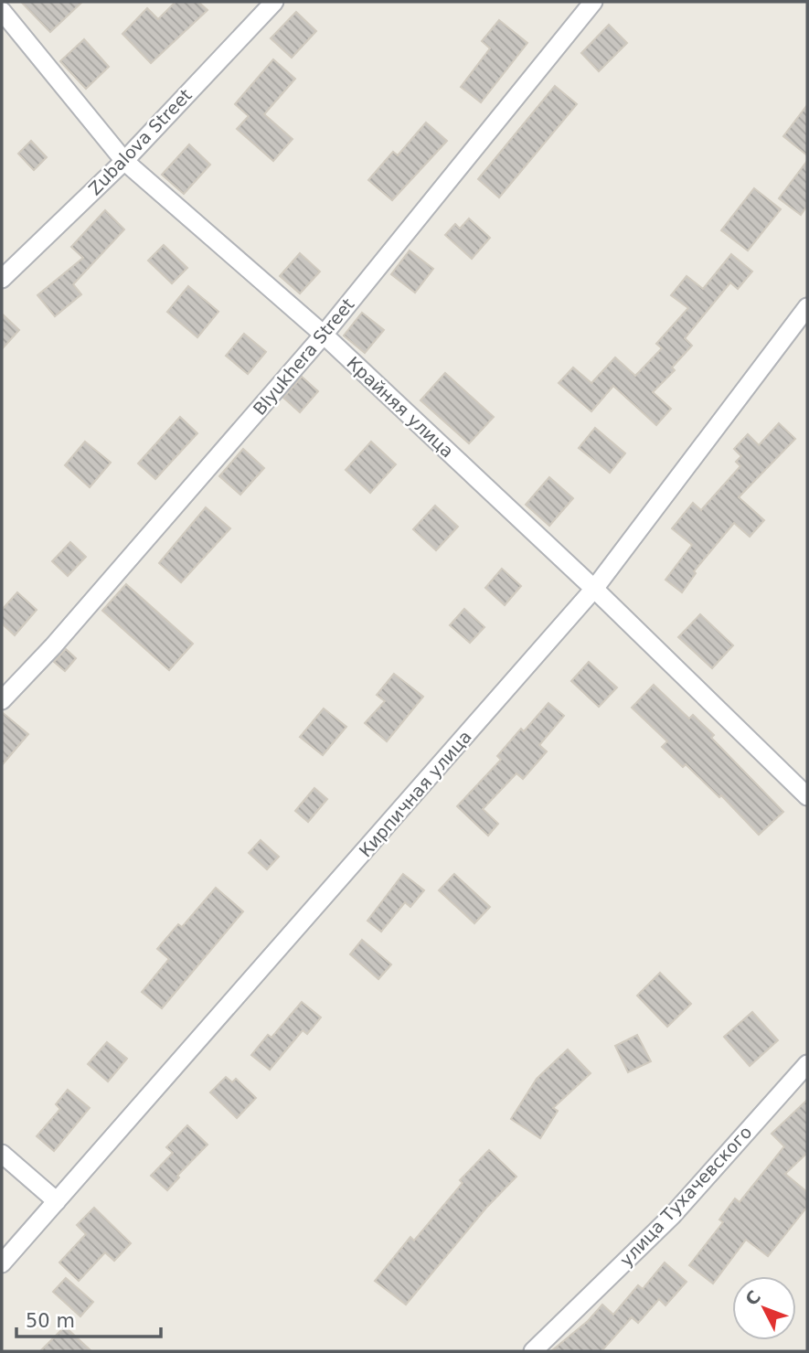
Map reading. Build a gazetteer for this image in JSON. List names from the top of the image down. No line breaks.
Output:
{"streets":{"street":["Zubalova Street","Blyukhera Street","Крайняя улица","Кирпичная улица","улица Тухачевского"]},"crossings":[["Zubalova Street","Крайняя улица"],["Blyukhera Street","Крайняя улица"],["Крайняя улица","Кирпичная улица"]],"scale_bar":"50 m","north":"top left"}
